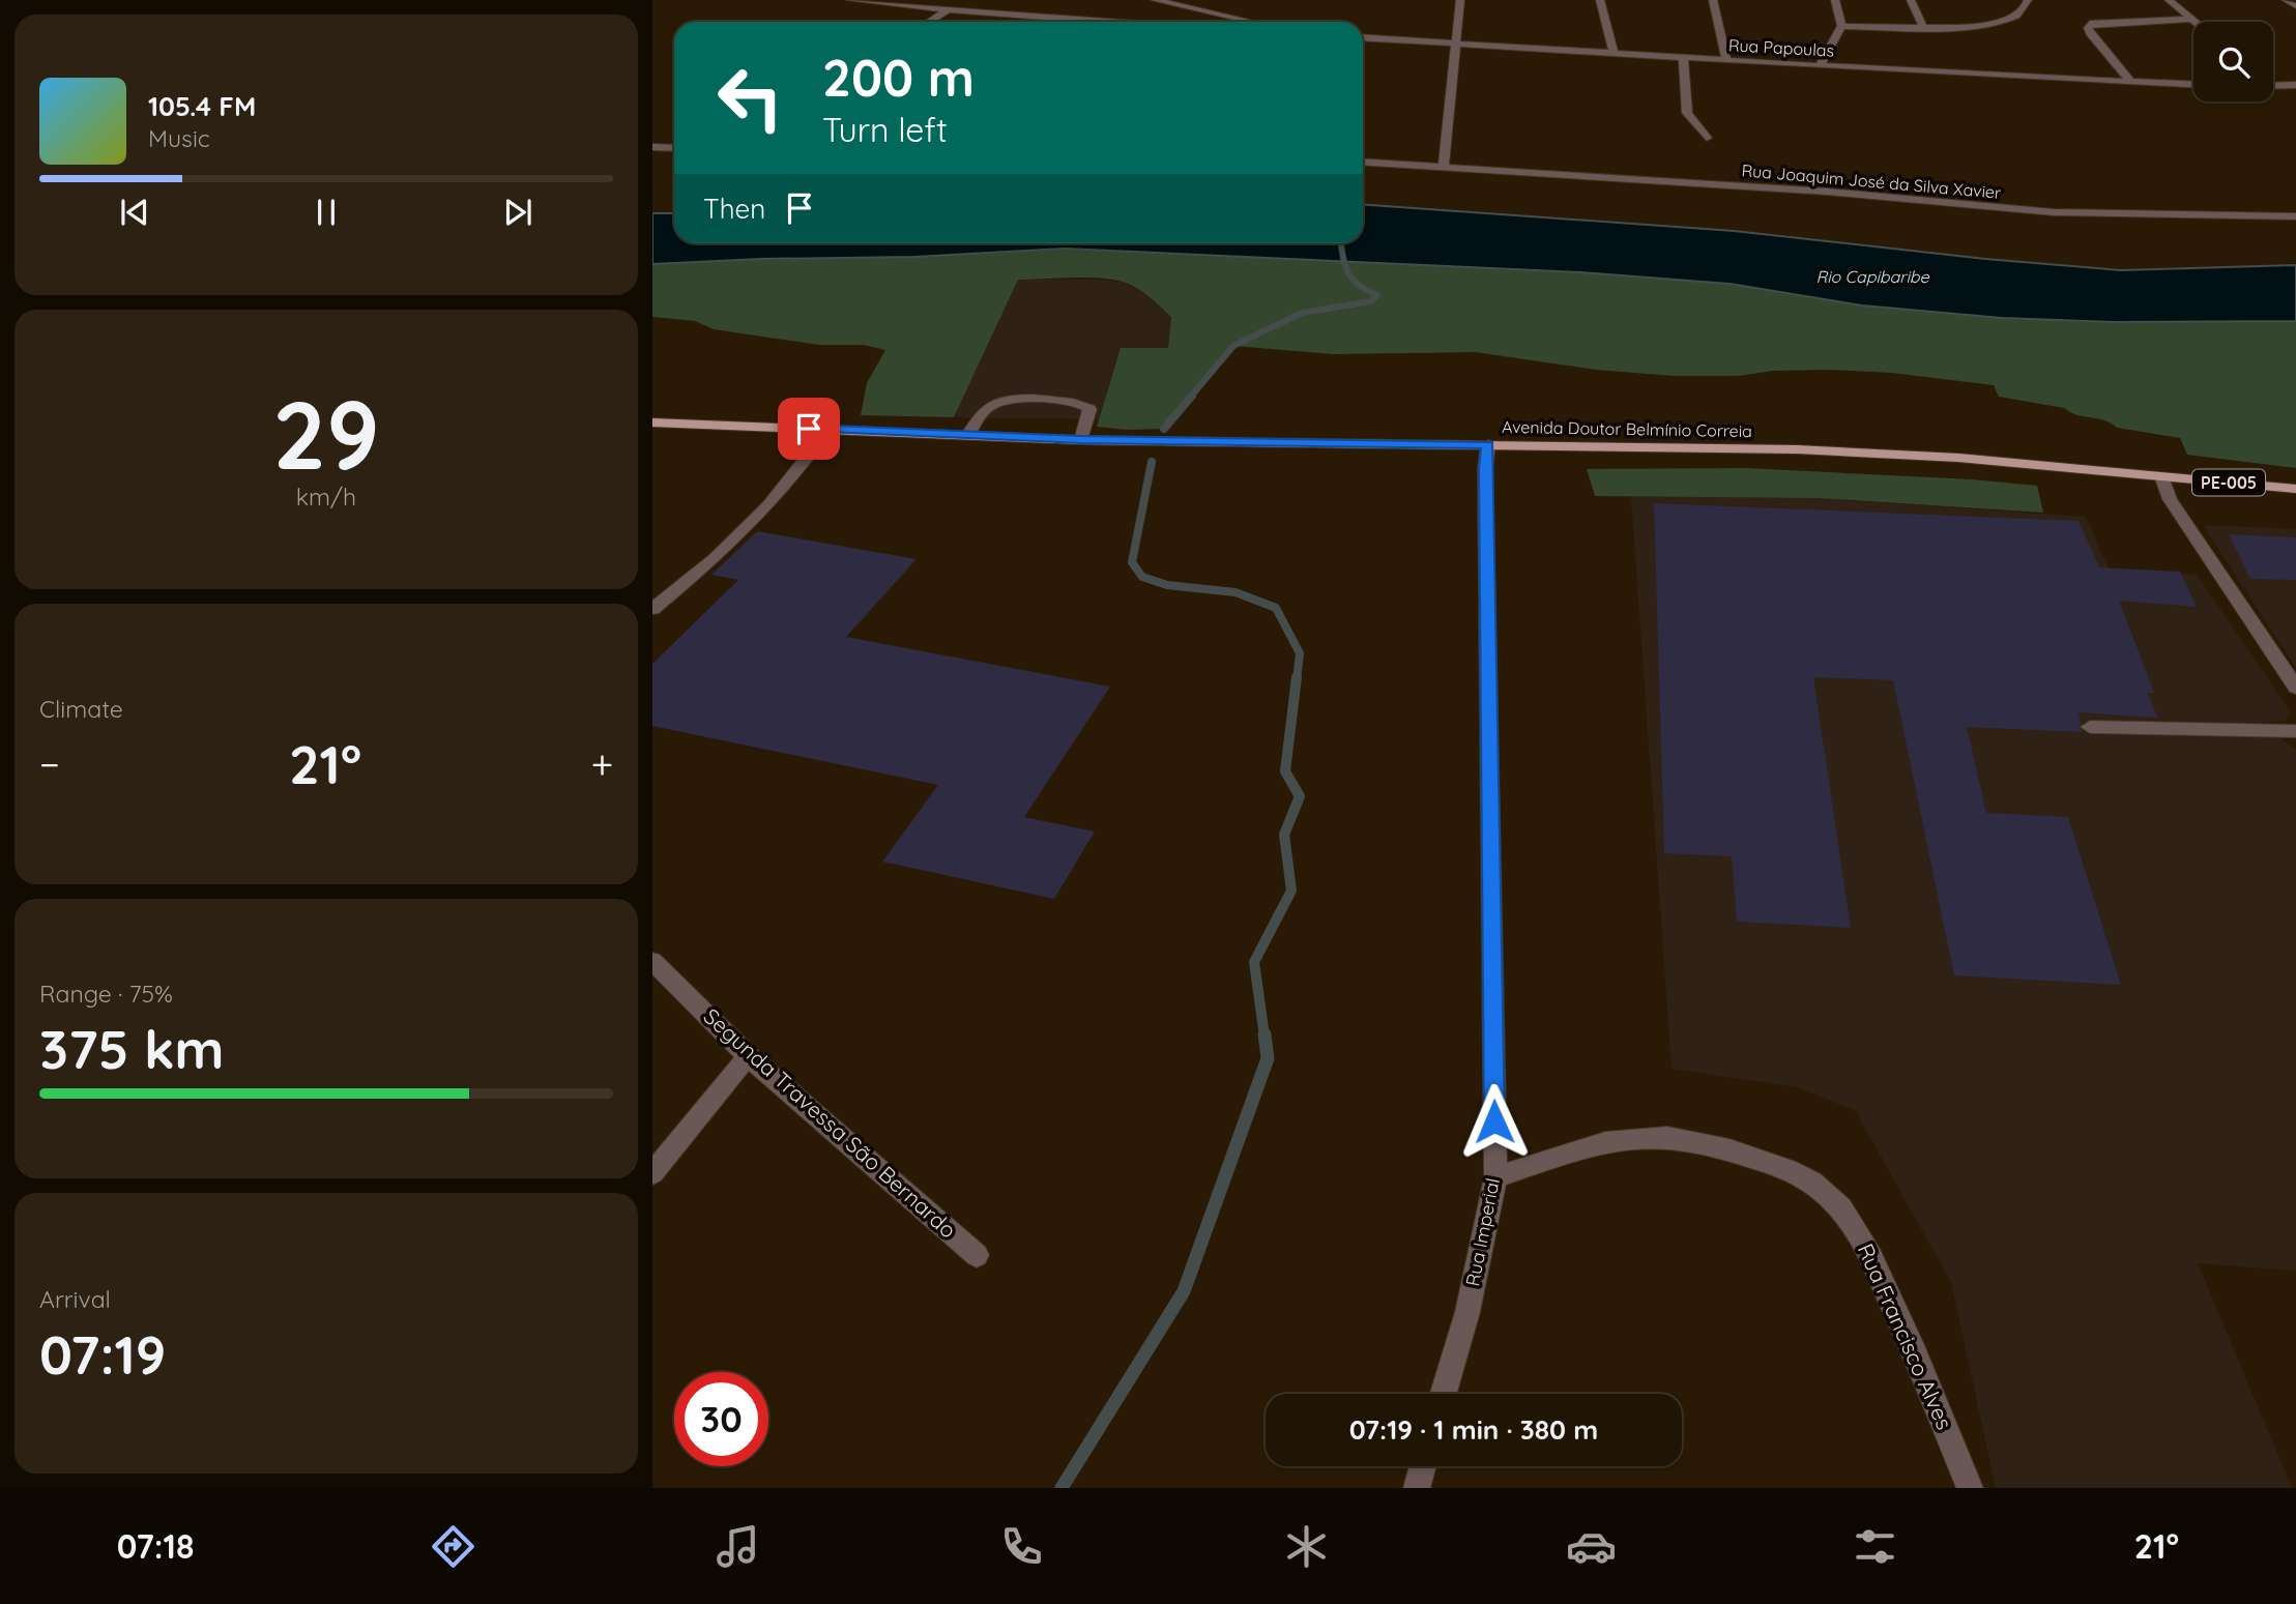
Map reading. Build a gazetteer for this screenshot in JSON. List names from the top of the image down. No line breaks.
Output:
{"streets":{"main road":["Avenida Doutor Belmínio Correia","PE-005"],"street":["Rua Papoulas","Rua Joaquim José da Silva Xavier","Segunda Travessa São Bernardo","Rua Imperial","Rua Francisco Alves"]},"crossings":[["Avenida Doutor Belmínio Correia","Rua Imperial"],["Rua Imperial","Rua Francisco Alves"]],"water":["Rio Capibaribe"],"page":{"turn":["200 m","Turn left"],"song":["105.4 FM","Music"],"then":"Then","tile":[["29","km/h"],"Climate",["Range · 75%","375 km"],["Arrival","07:19"]],"heat":["−","21°","+"],"limit":"30","trip":"07:19 · 1 min · 380 m","tabs":["07:18","21°"]}}
